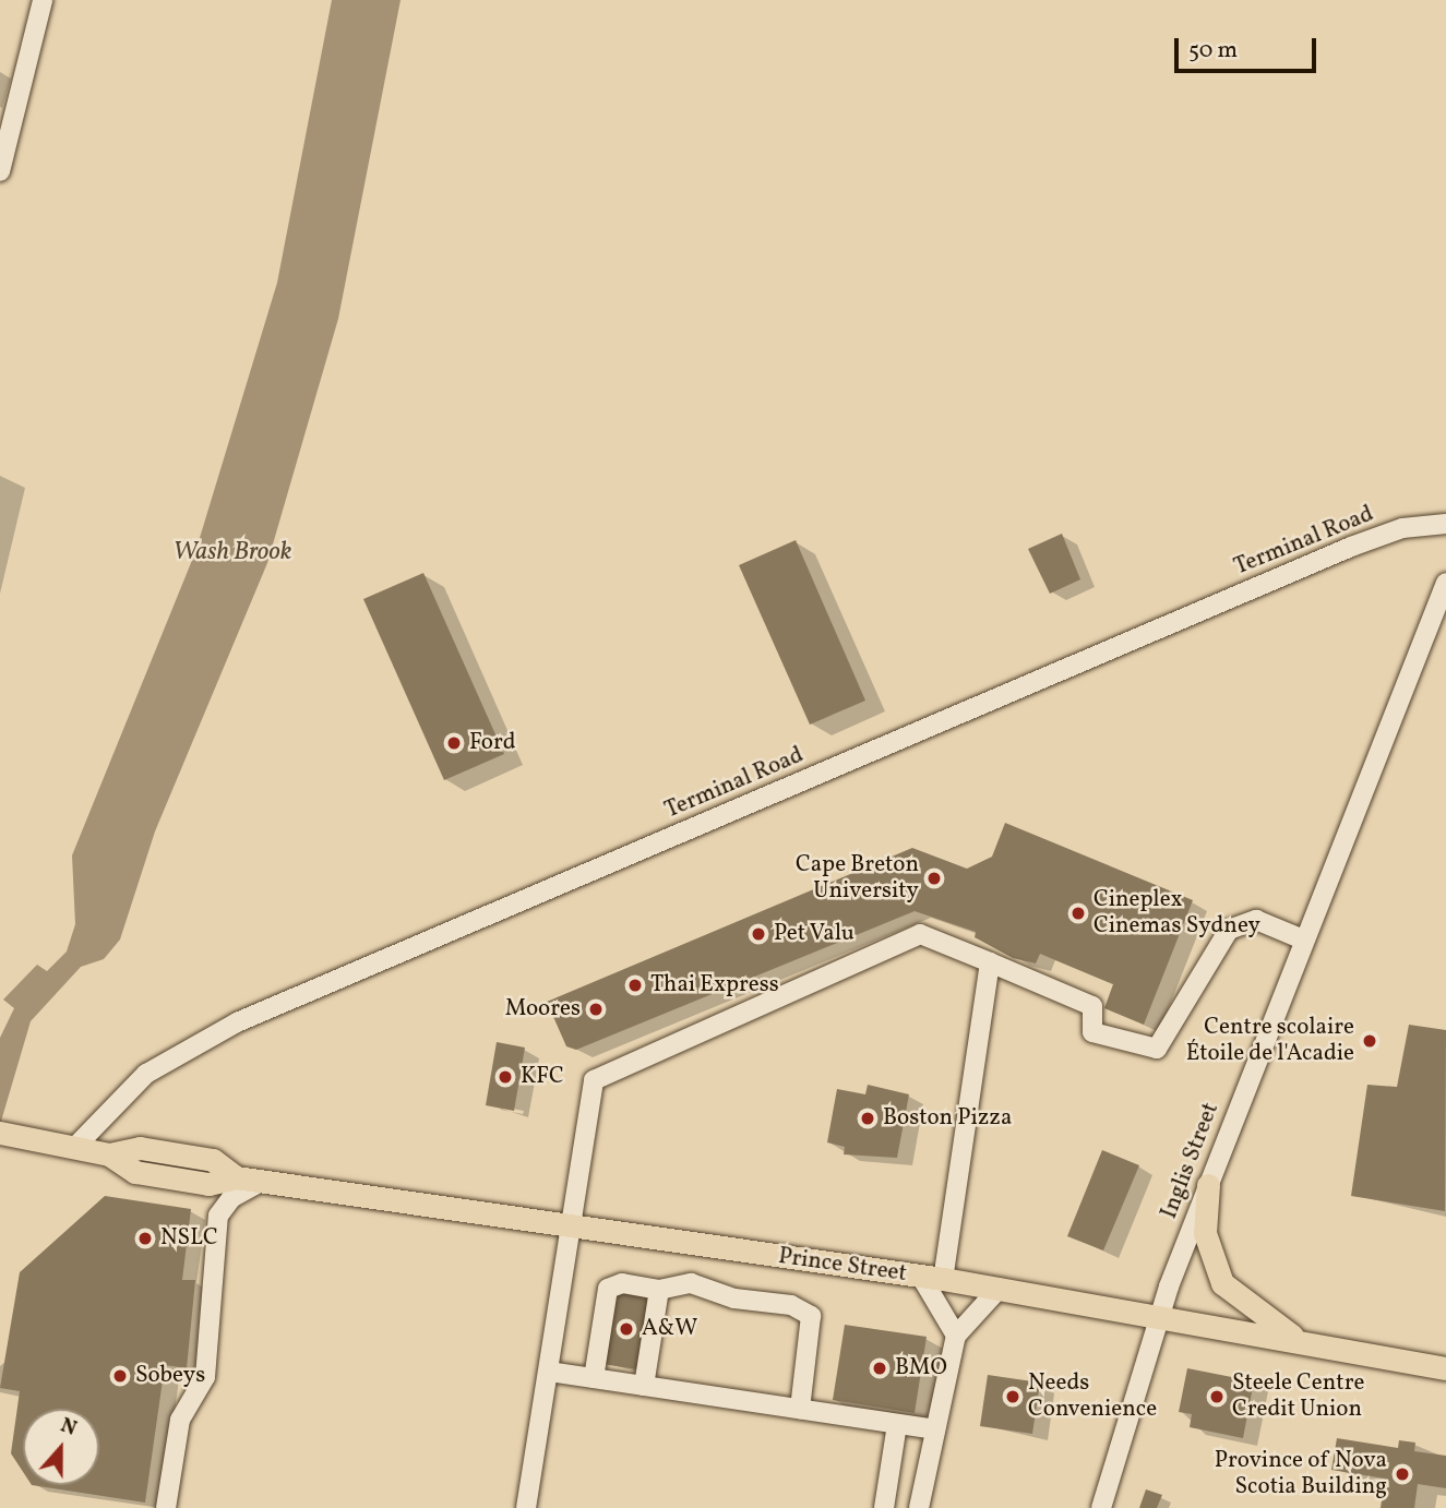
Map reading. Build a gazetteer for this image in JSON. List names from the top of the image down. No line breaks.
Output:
{"streets":{"main road":["Prince Street"],"street":["Terminal Road","Inglis Street"]},"crossings":[["Terminal Road","Prince Street"],["Inglis Street","Prince Street"]],"water":["Wash Brook"],"places":["Ford","Cape Breton University","Cineplex Cinemas Sydney","Pet Valu","Thai Express","Moores","Centre scolaire Étoile de l'Acadie","KFC","Boston Pizza","NSLC","A&W","BMO","Sobeys","Needs Convenience","Steele Centre Credit Union","Province of Nova Scotia Building"],"scale_bar":"50 m","north":"top"}
